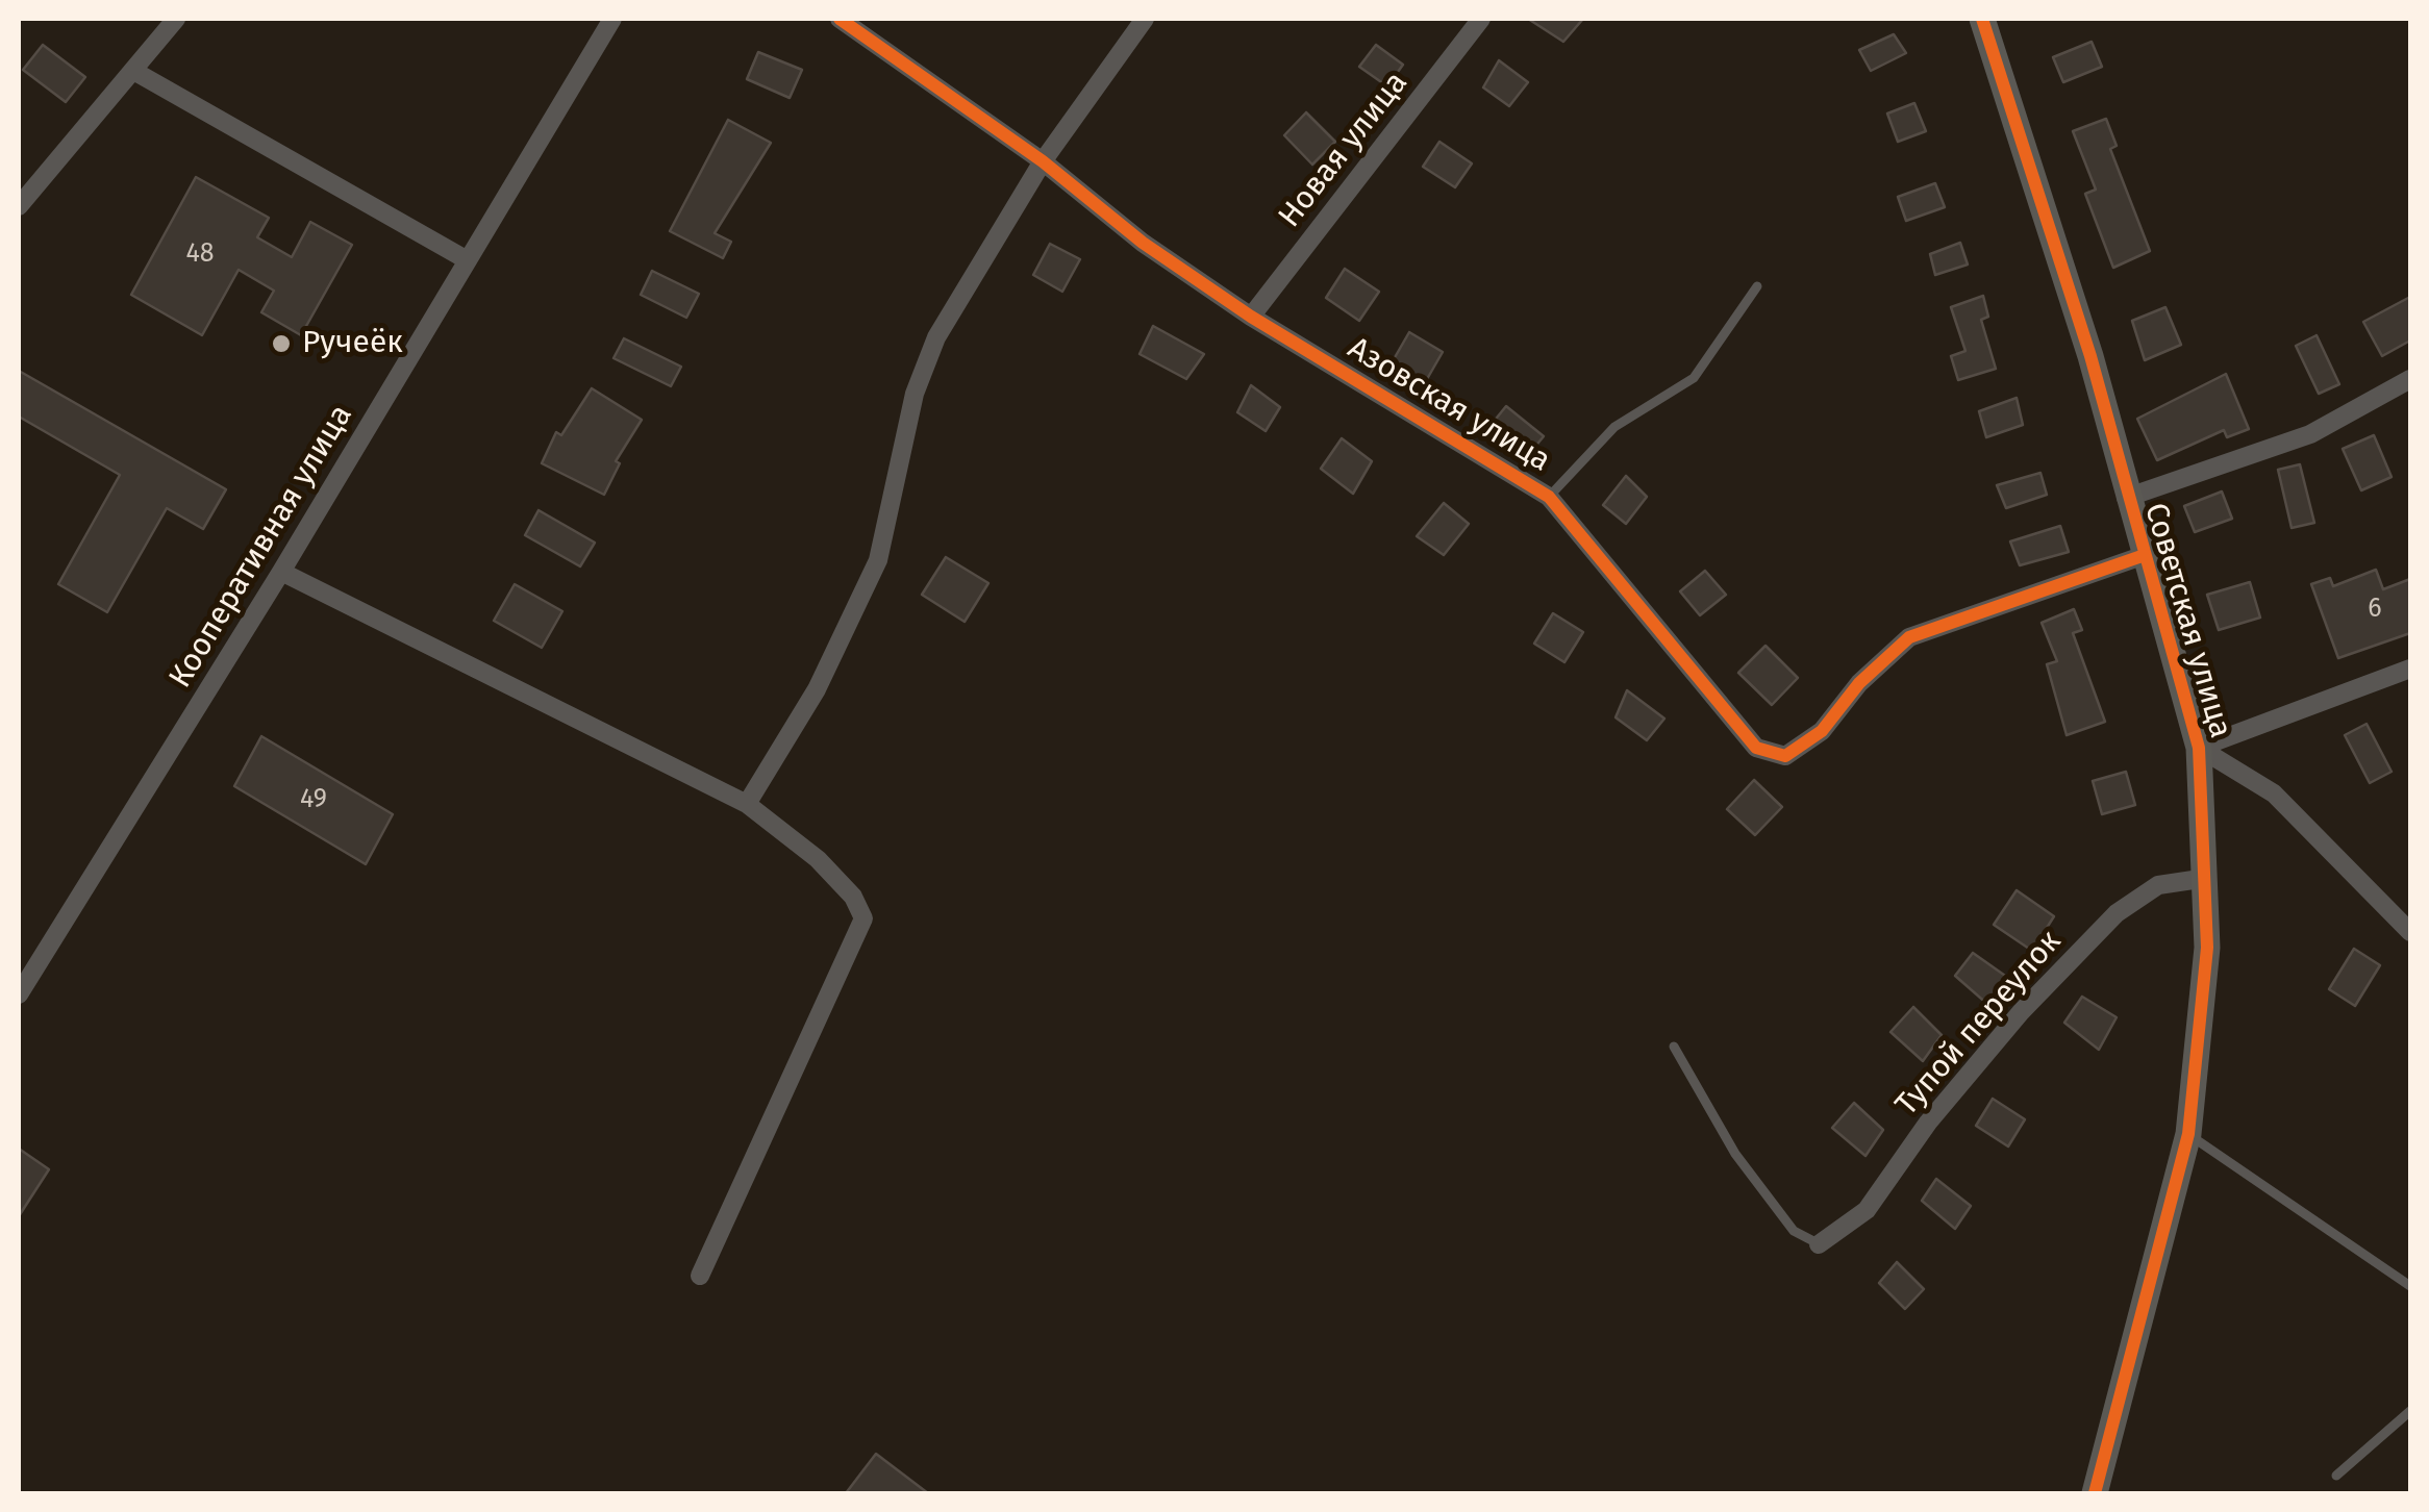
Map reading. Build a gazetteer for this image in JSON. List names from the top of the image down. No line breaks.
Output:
{"streets":{"street":["Новая улица","Азовская улица","Кооперативная улица","Советская улица","Тупой переулок"]},"crossings":[["Новая улица","Азовская улица"],["Азовская улица","Советская улица"],["Советская улица","Тупой переулок"]],"places":["Ручеёк"],"house_numbers":["48","6","49"]}
